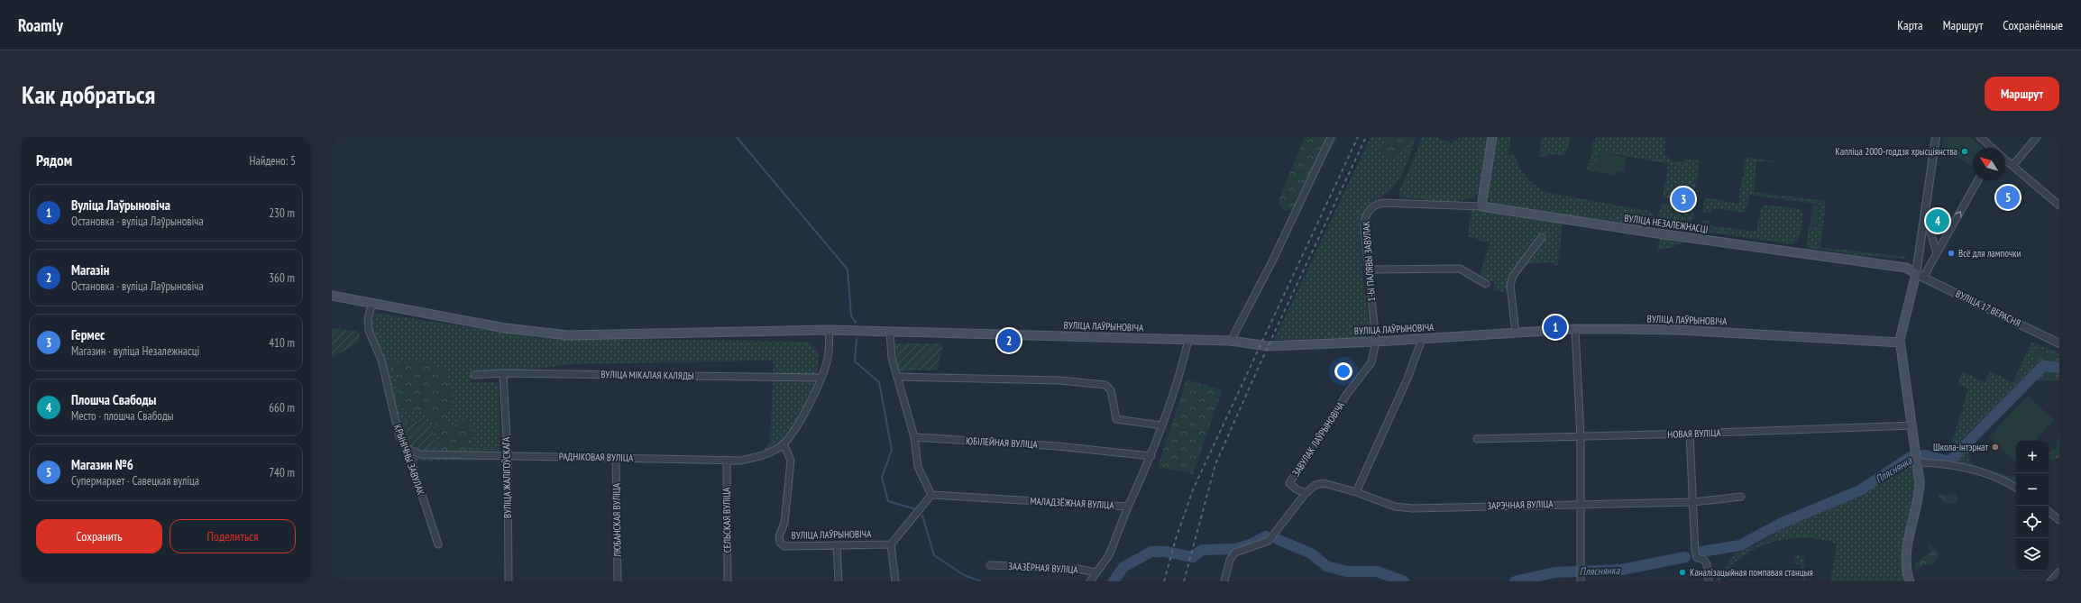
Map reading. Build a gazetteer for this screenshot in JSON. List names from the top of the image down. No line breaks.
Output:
{"streets":{"main road":["ВУЛІЦА НЕЗАЛЕЖНАСЦІ","ВУЛІЦА ЛАЎРЫНОВІЧА"],"street":["1-Ы ПАЛЯВЫ ЗАВУЛАК","ВУЛІЦА 17 ВЕРАСНЯ","ВУЛІЦА МІКАЛАЯ КАЛЯДЫ","НОВАЯ ВУЛІЦА","ЗАВУЛАК ЛАЎРЫНОВІЧА","ЮБІЛЕЙНАЯ ВУЛІЦА","РАДНІКОВАЯ ВУЛІЦА","КРЫНІЧНЫ ЗАВУЛАК","ВУЛІЦА ЖАЛІГОЎСКАГА","МАЛАДЗЁЖНАЯ ВУЛІЦА","ЗАРЭЧНАЯ ВУЛІЦА","ЛЮБАНСКАЯ ВУЛІЦА","СЕЛЬСКАЯ ВУЛІЦА","ЗААЗЁРНАЯ ВУЛІЦА"]},"crossings":[["ВУЛІЦА НЕЗАЛЕЖНАСЦІ","1-Ы ПАЛЯВЫ ЗАВУЛАК"],["ВУЛІЦА НЕЗАЛЕЖНАСЦІ","ВУЛІЦА 17 ВЕРАСНЯ"],["1-Ы ПАЛЯВЫ ЗАВУЛАК","ВУЛІЦА ЛАЎРЫНОВІЧА"],["1-Ы ПАЛЯВЫ ЗАВУЛАК","ЗАВУЛАК ЛАЎРЫНОВІЧА"],["ВУЛІЦА ЛАЎРЫНОВІЧА","ЗАВУЛАК ЛАЎРЫНОВІЧА"],["ВУЛІЦА ЛАЎРЫНОВІЧА","РАДНІКОВАЯ ВУЛІЦА"],["ВУЛІЦА ЛАЎРЫНОВІЧА","КРЫНІЧНЫ ЗАВУЛАК"],["ВУЛІЦА МІКАЛАЯ КАЛЯДЫ","ВУЛІЦА ЖАЛІГОЎСКАГА"],["ЗАВУЛАК ЛАЎРЫНОВІЧА","ЗАРЭЧНАЯ ВУЛІЦА"],["РАДНІКОВАЯ ВУЛІЦА","КРЫНІЧНЫ ЗАВУЛАК"],["РАДНІКОВАЯ ВУЛІЦА","ВУЛІЦА ЖАЛІГОЎСКАГА"],["РАДНІКОВАЯ ВУЛІЦА","ЛЮБАНСКАЯ ВУЛІЦА"],["РАДНІКОВАЯ ВУЛІЦА","СЕЛЬСКАЯ ВУЛІЦА"],["МАЛАДЗЁЖНАЯ ВУЛІЦА","ЗААЗЁРНАЯ ВУЛІЦА"]],"water":["Пляснянка"],"places":["Капліца 2000-годдзя хрысціянства","Всё для лампочки","Школа-інтэрнат","Каналізацыйная помпавая станцыя"],"north":"top left","page":{"header":"Roamly","nav":["Карта","Маршрут","Сохранённые"],"buttons":["Маршрут",["Сохранить","Поделиться"]],"title":"Как добраться","heading":["Рядом","Найдено: 5"],"list":[{"mark":"1","name":"Вуліца Лаўрыновіча","note":"Остановка · вуліца Лаўрыновіча","value":"230 m"},{"mark":"2","name":"Магазін","note":"Остановка · вуліца Лаўрыновіча","value":"360 m"},{"mark":"3","name":"Гермес","note":"Магазин · вуліца Незалежнасці","value":"410 m"},{"mark":"4","name":"Плошча Свабоды","note":"Место · плошча Свабоды","value":"660 m"},{"mark":"5","name":"Магазин №6","note":"Супермаркет · Савецкая вуліца","value":"740 m"}],"pins":["5","3","4","1","2"],"map_buttons":["+","−"]}}
